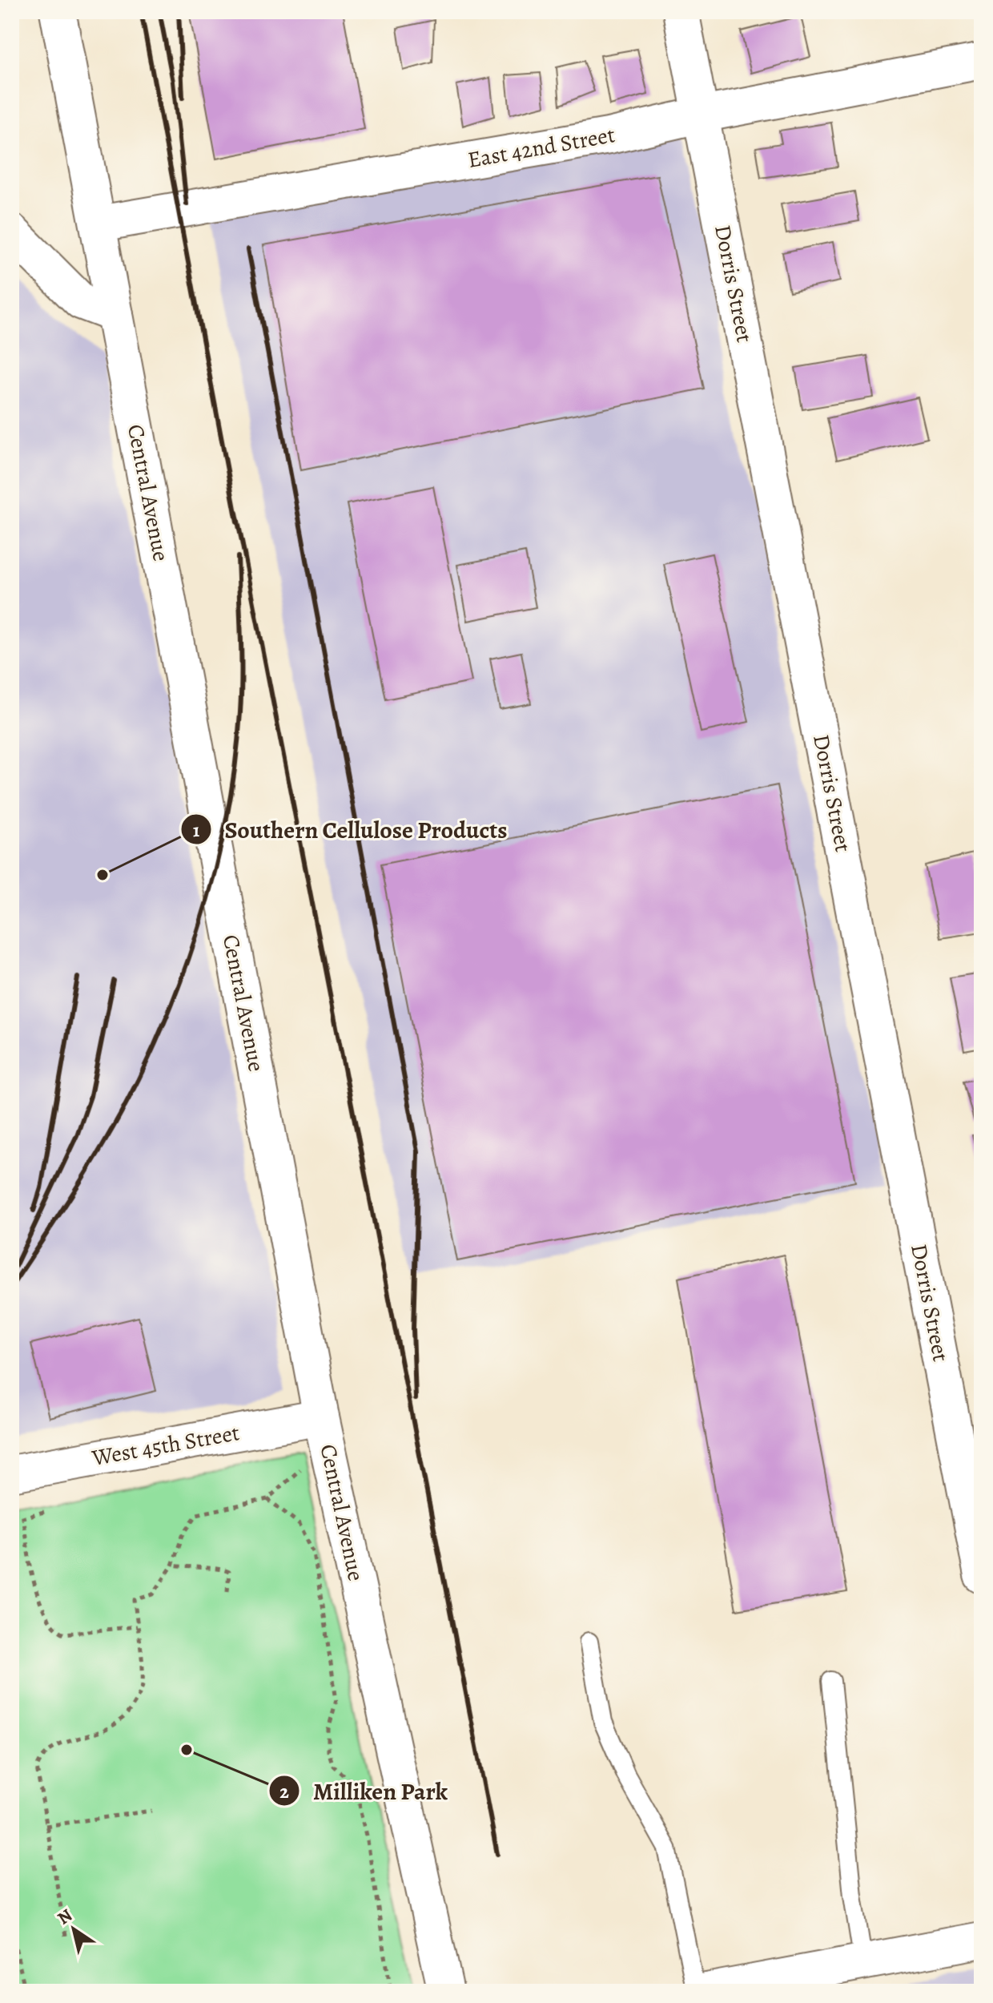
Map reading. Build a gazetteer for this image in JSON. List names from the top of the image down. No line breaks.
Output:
{"streets":{"street":["East 42nd Street","Dorris Street","Central Avenue","West 45th Street"]},"crossings":[["East 42nd Street","Dorris Street"],["East 42nd Street","Central Avenue"],["Central Avenue","West 45th Street"]],"places":["Southern Cellulose Products","Milliken Park"],"north":"top left"}
